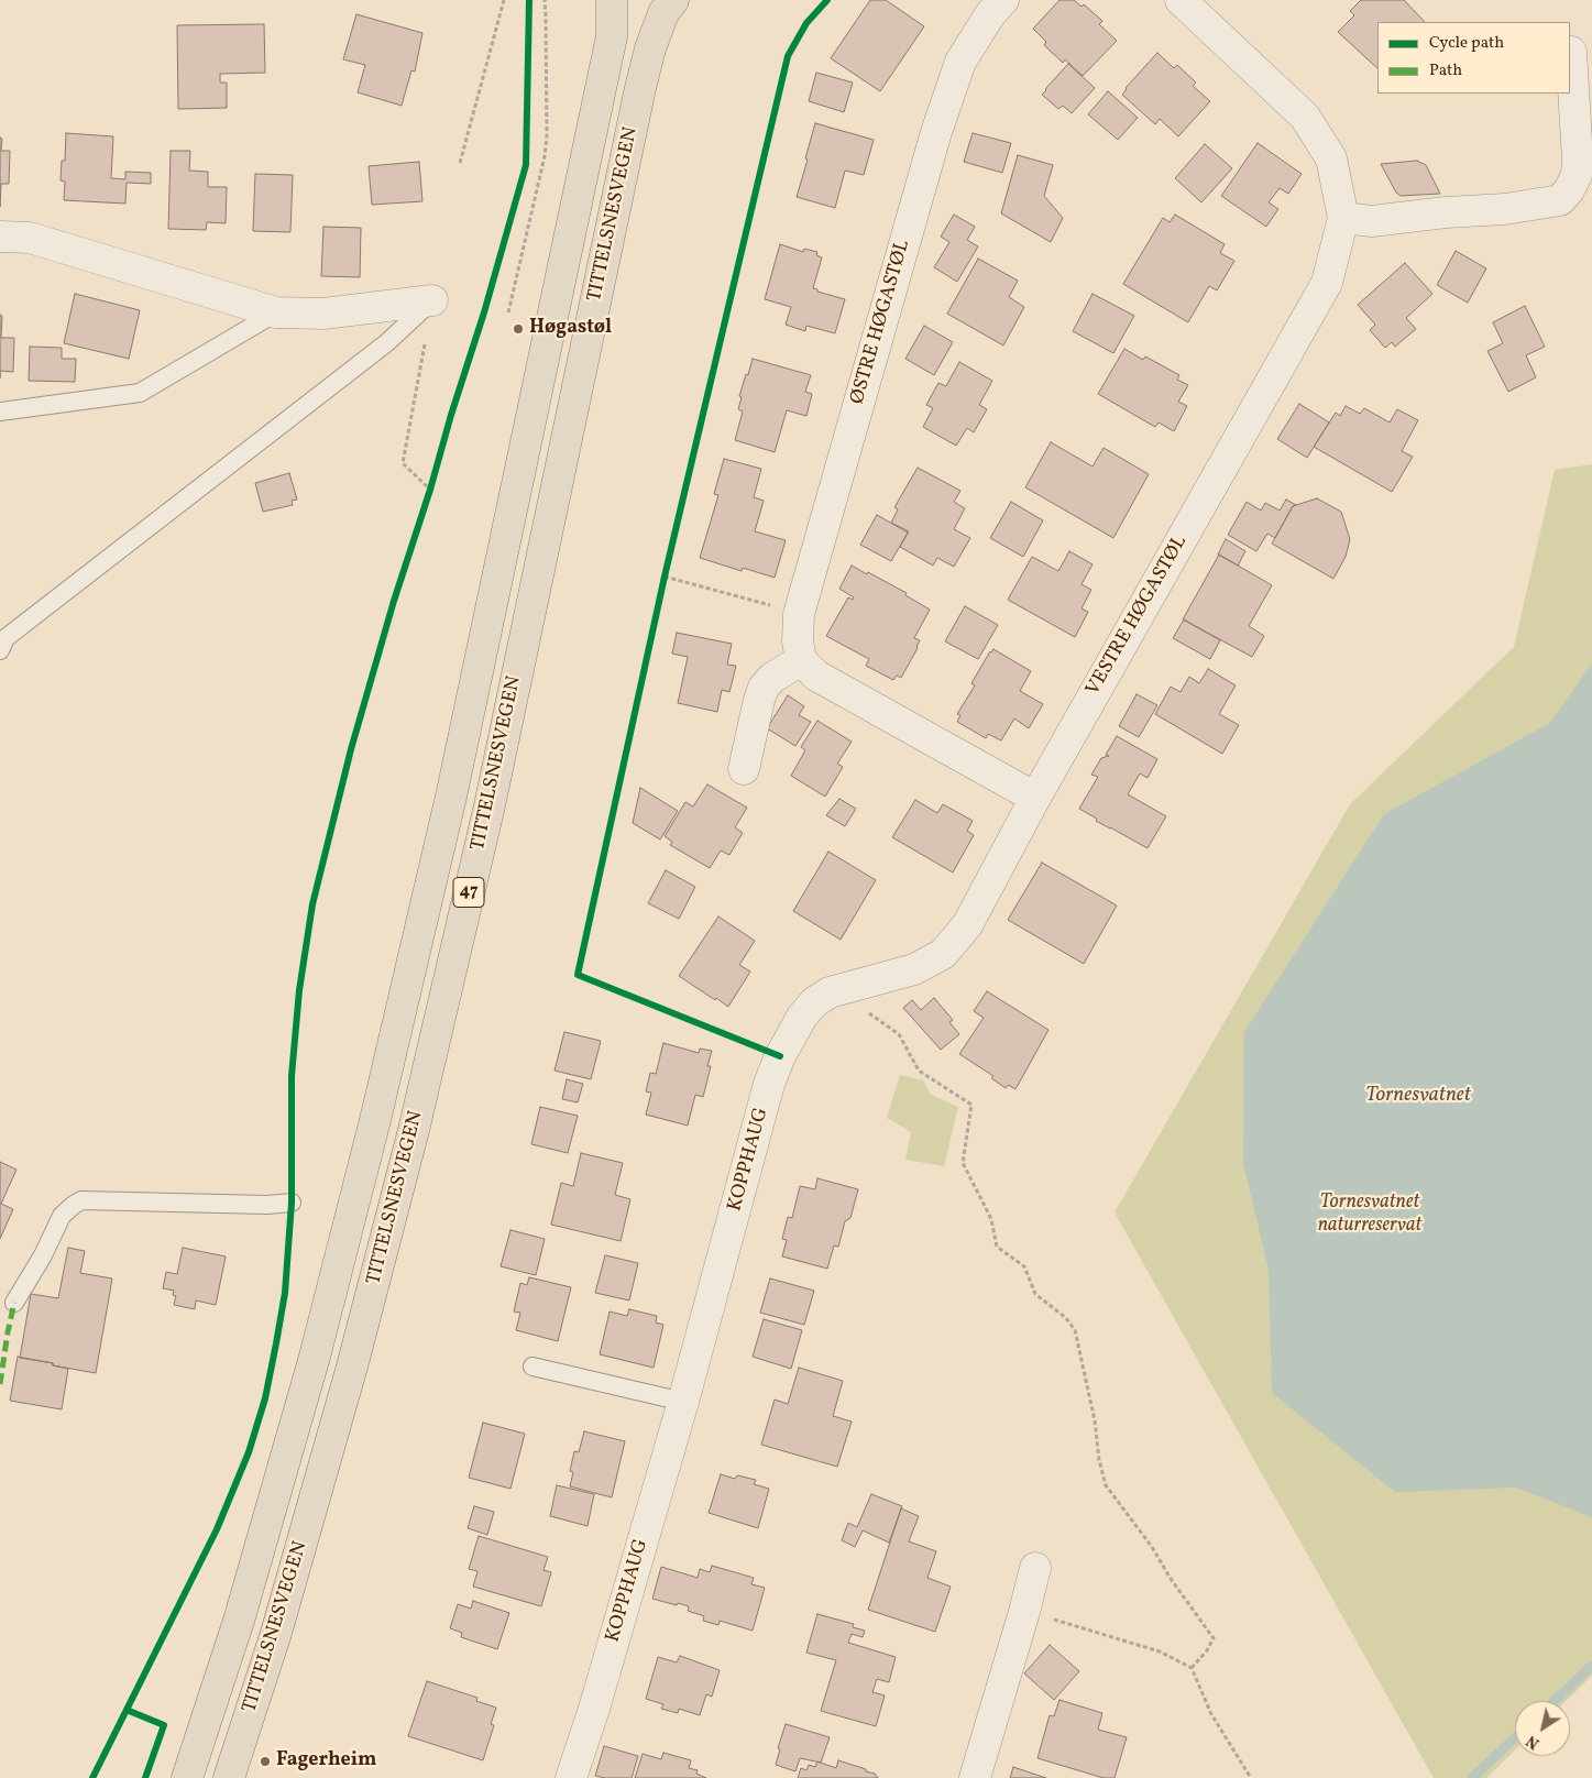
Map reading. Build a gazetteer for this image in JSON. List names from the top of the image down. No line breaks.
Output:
{"streets":{"main road":["TITTELSNESVEGEN","47"],"street":["ØSTRE HØGASTØL","VESTRE HØGASTØL","KOPPHAUG"]},"crossings":[["VESTRE HØGASTØL","KOPPHAUG"]],"water":["Tornesvatnet"],"parks":["Tornesvatnet naturreservat"],"places":["Høgastøl","Fagerheim"],"legend":["Cycle path","Path"],"north":"bottom left"}
